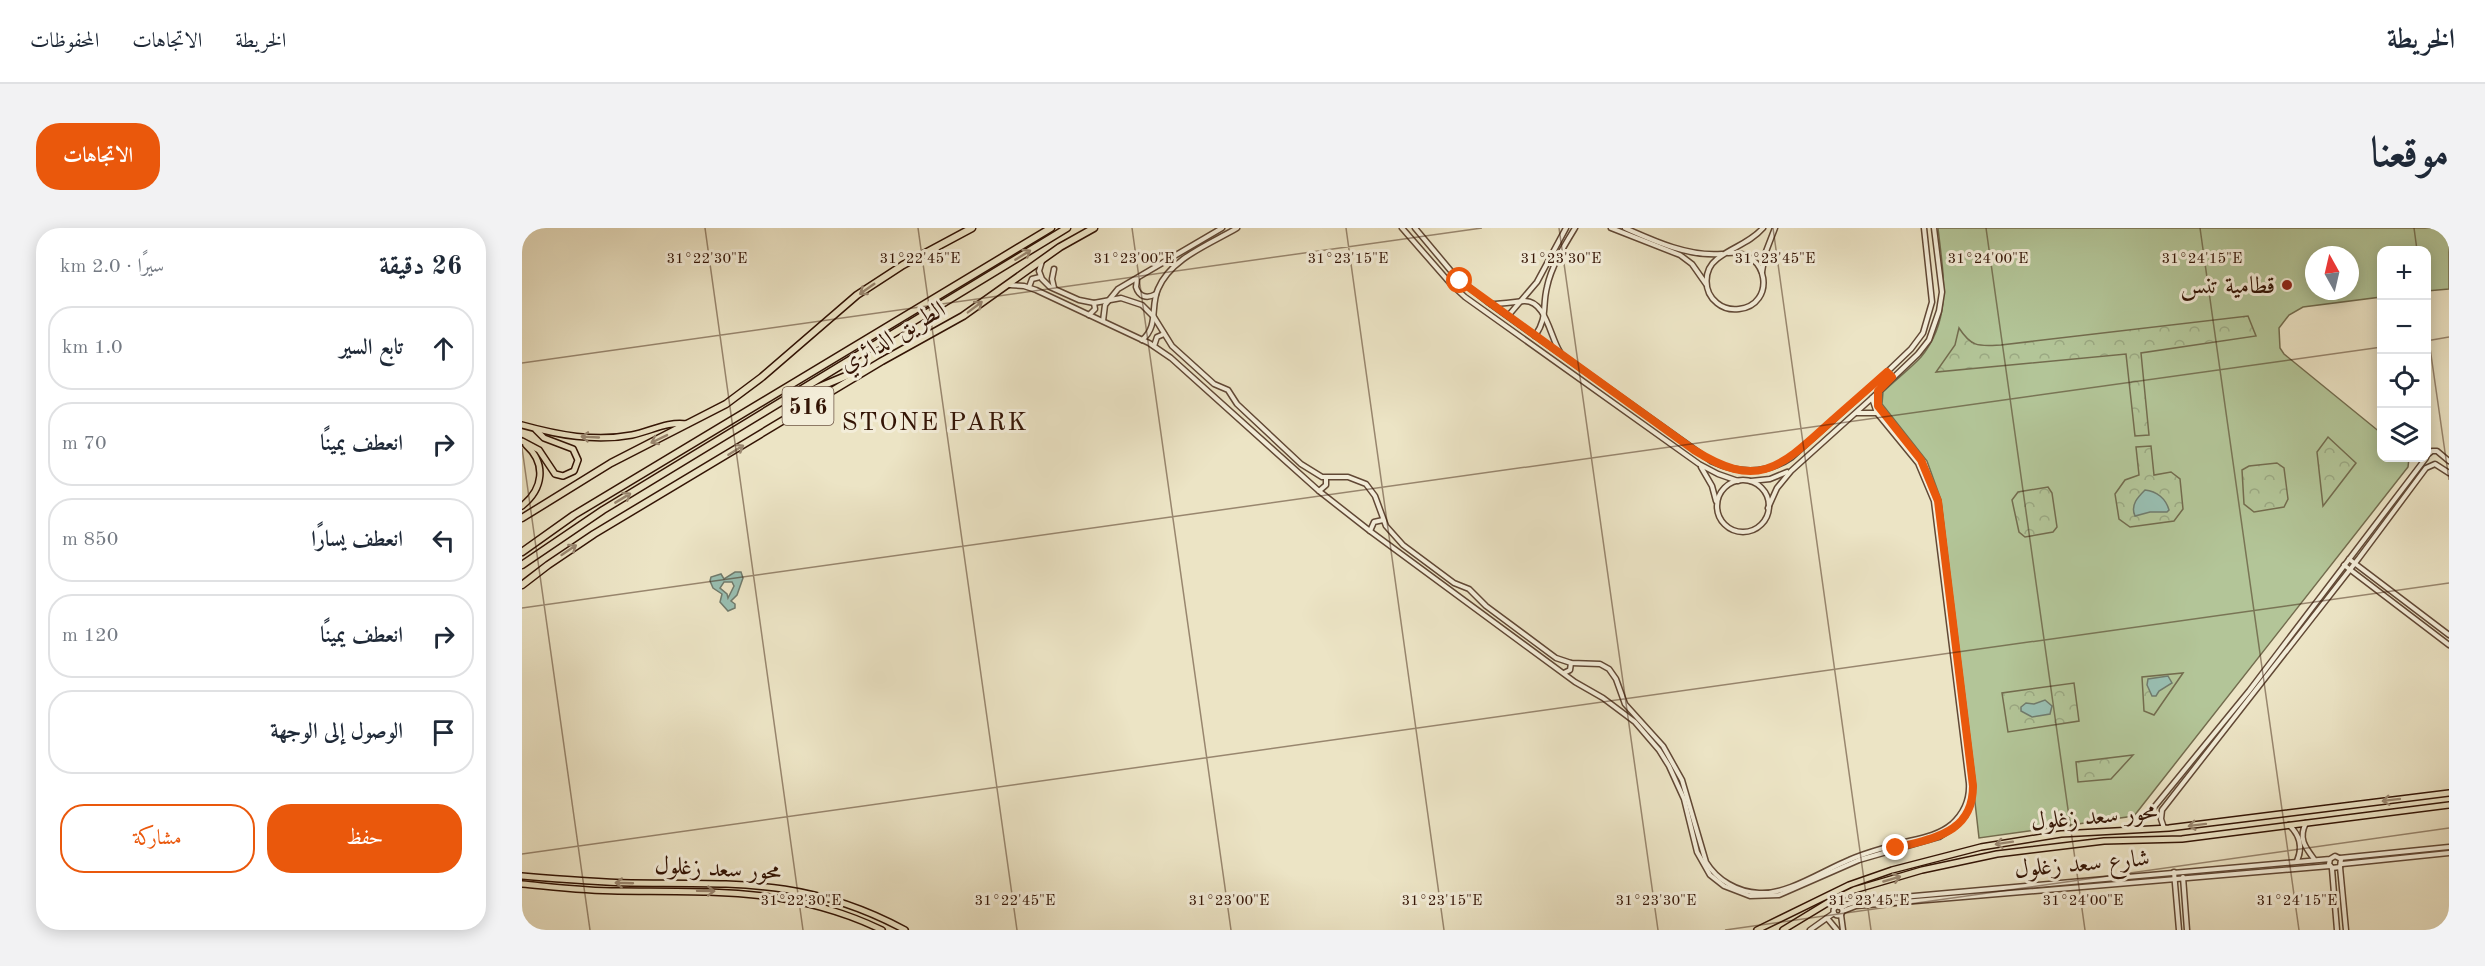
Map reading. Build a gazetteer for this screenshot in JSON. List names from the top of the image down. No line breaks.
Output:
{"streets":{"highway":["الطريق الدائري","516"],"main road":["محور سعد زغلول"],"street":["شارع سعد زغلول"]},"crossings":[["الطريق الدائري","516"]],"districts":["STONE PARK"],"places":["قطامية تنس"],"north":"top","page":{"header":"الخريطة","nav":["الخريطة","الاتجاهات","المحفوظات"],"title":"موقعنا","buttons":["الاتجاهات",["حفظ","مشاركة"]],"heading":["26 دقيقة","سيرًا · 2.0 km"],"map_buttons":["+","−"],"list":[["تابع السير","1.0 km"],["انعطف يمينًا","70 m"],["انعطف يسارًا","850 m"],["انعطف يمينًا","120 m"],"الوصول إلى الوجهة"]},"coordinates":["31°22'30\"E","31°22'45\"E","31°23'00\"E","31°23'15\"E","31°23'30\"E","31°23'45\"E","31°24'00\"E","31°24'15\"E"]}
